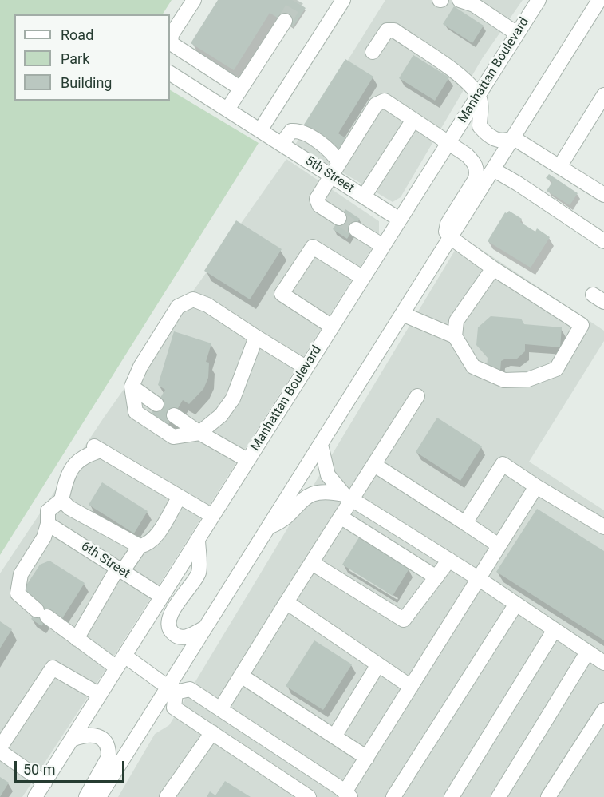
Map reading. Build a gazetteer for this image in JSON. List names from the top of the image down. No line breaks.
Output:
{"streets":{"street":["Manhattan Boulevard","5th Street","6th Street"]},"crossings":[["Manhattan Boulevard","5th Street"],["Manhattan Boulevard","6th Street"]],"legend":["Road","Park","Building"],"scale_bar":"50 m"}
